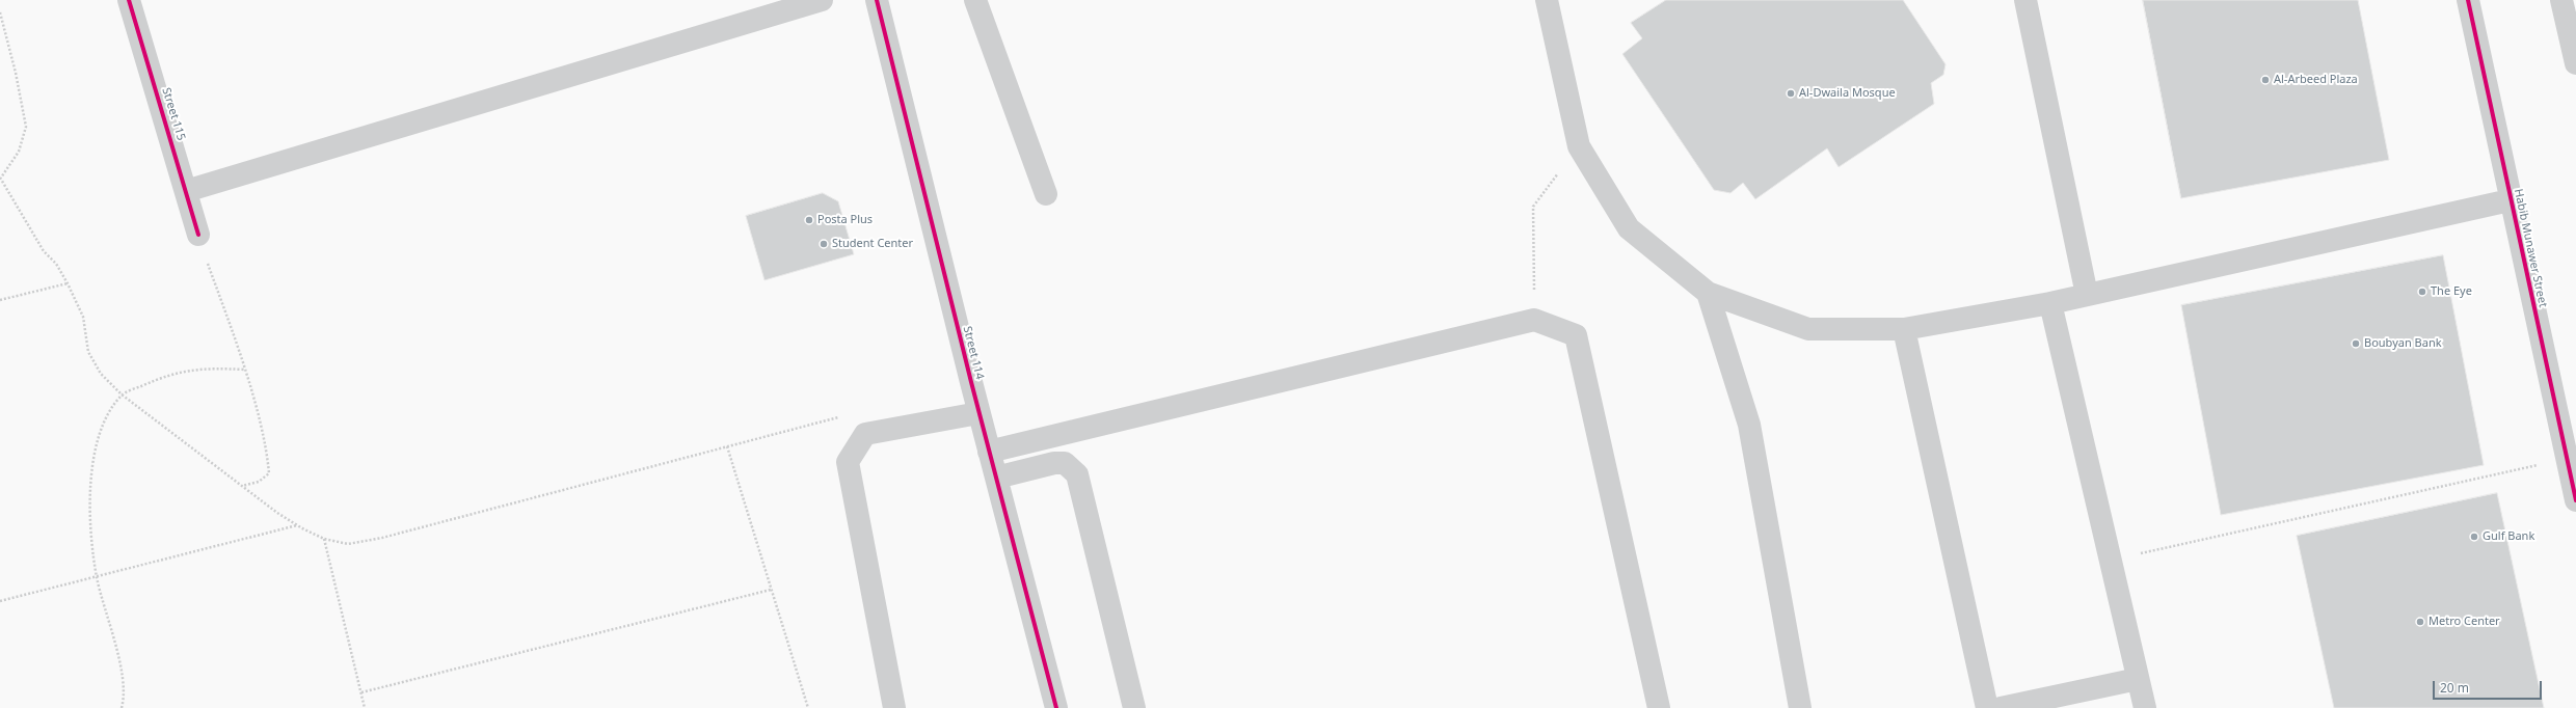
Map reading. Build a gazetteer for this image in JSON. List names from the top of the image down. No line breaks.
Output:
{"streets":{"street":["Street 115","Habib Munawer Street","Street 114"]},"places":["Al-Arbeed Plaza","Al-Dwaila Mosque","Posta Plus","Student Center","The Eye","Boubyan Bank","Gulf Bank","Metro Center"],"scale_bar":"20 m"}
